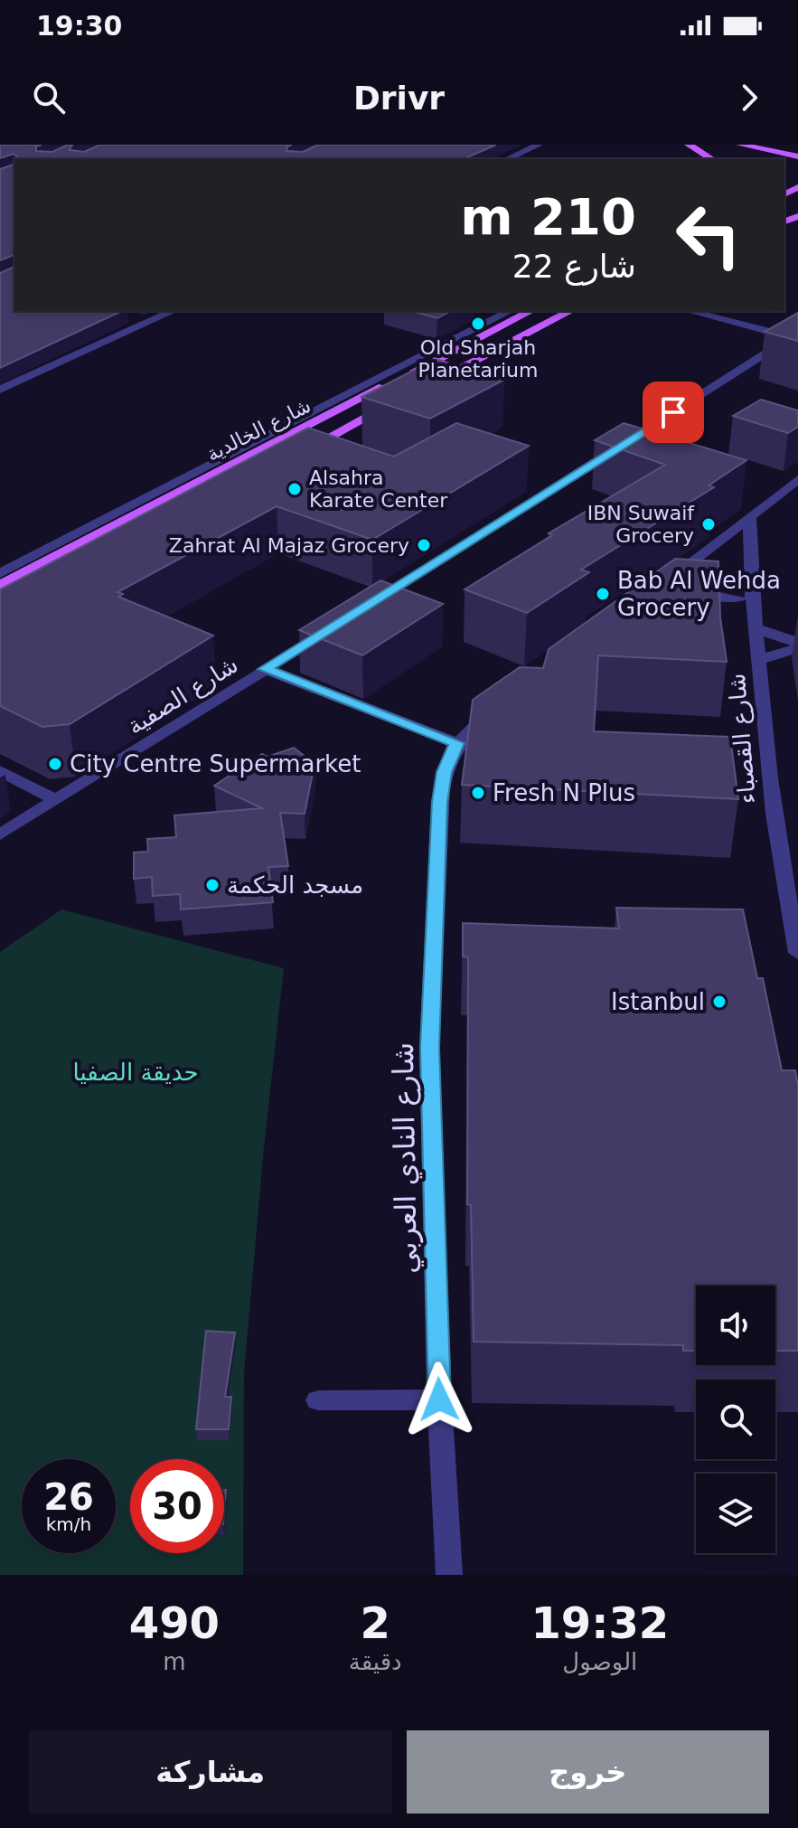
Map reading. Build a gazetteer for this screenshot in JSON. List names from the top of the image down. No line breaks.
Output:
{"streets":{"main road":["شارع الخالدية"],"street":["شارع الصفية","شارع القصباء","شارع النادي العربي"]},"parks":["حديقة الصفيا"],"places":["Old Sharjah Planetarium","Alsahra Karate Center","IBN Suwaif Grocery","Zahrat Al Majaz Grocery","Bab Al Wehda Grocery","City Centre Supermarket","Fresh N Plus","مسجد الحكمة","Istanbul"],"page":{"status":"19:30","header":"Drivr","turn":["210 m","شارع 22"],"speed":"26 km/h","limit":"30","eta":["19:32","الوصول","2","دقيقة","490","m"],"buttons":["خروج","مشاركة"]}}
